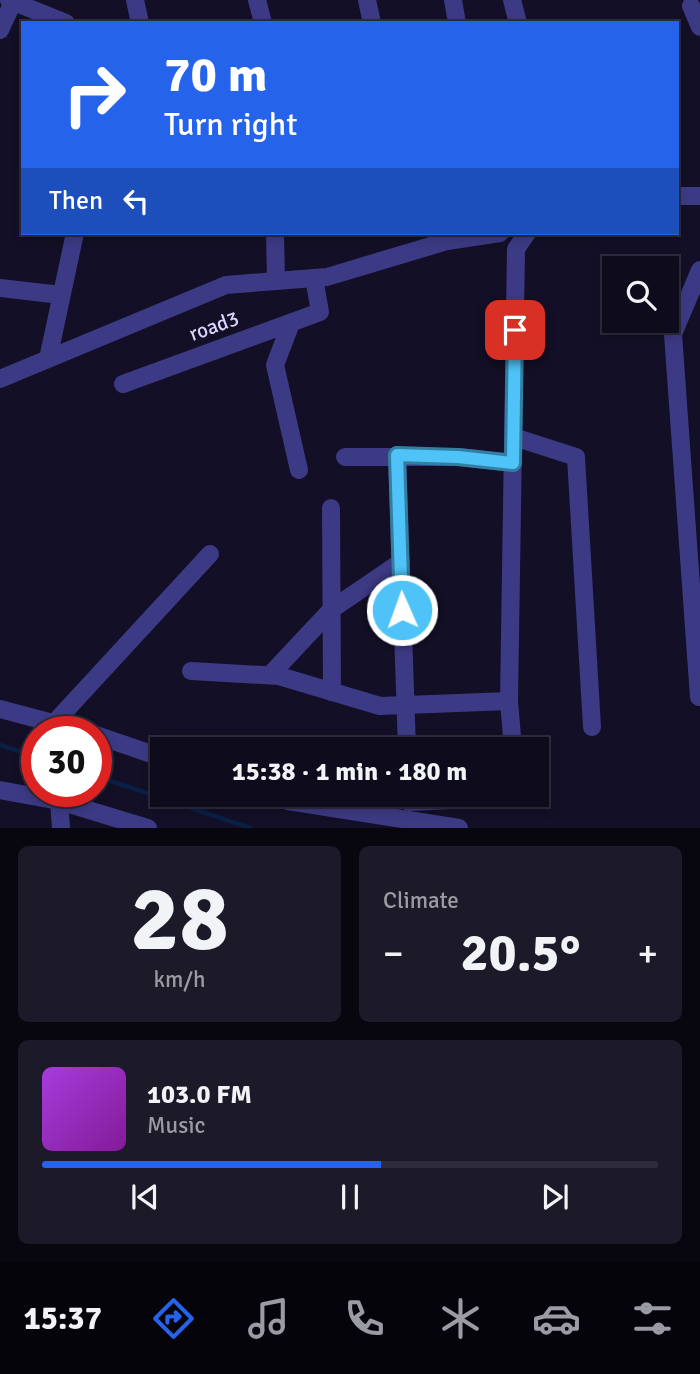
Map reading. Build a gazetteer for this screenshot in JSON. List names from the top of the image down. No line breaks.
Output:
{"streets":{"street":["road3"]},"page":{"turn":["70 m","Turn right"],"then":"Then","limit":"30","trip":"15:38 · 1 min · 180 m","tile":[["28","km/h"],"Climate"],"heat":["−","20.5°","+"],"song":["103.0 FM","Music"],"tabs":"15:37"}}
